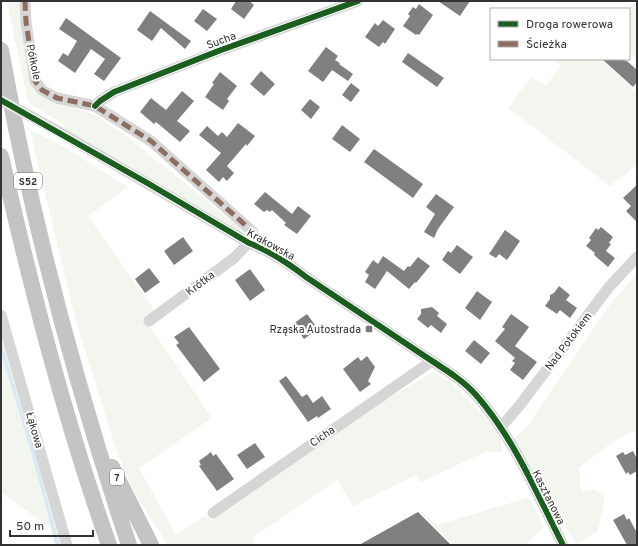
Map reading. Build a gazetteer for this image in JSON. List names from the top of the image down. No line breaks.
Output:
{"streets":{"highway":["S52","7"],"street":["Sucha","Półkole","Krakowska","Krótka","Nad Potokiem","Łąkowa","Cicha","Kasztanowa"]},"crossings":[["Sucha","Półkole"],["S52","7"],["Krakowska","Krótka"],["Krakowska","Nad Potokiem"],["Krakowska","Cicha"],["Krakowska","Kasztanowa"]],"places":{"transit":["Rząska Autostrada"]},"legend":["Droga rowerowa","Ścieżka"],"scale_bar":"50 m"}
